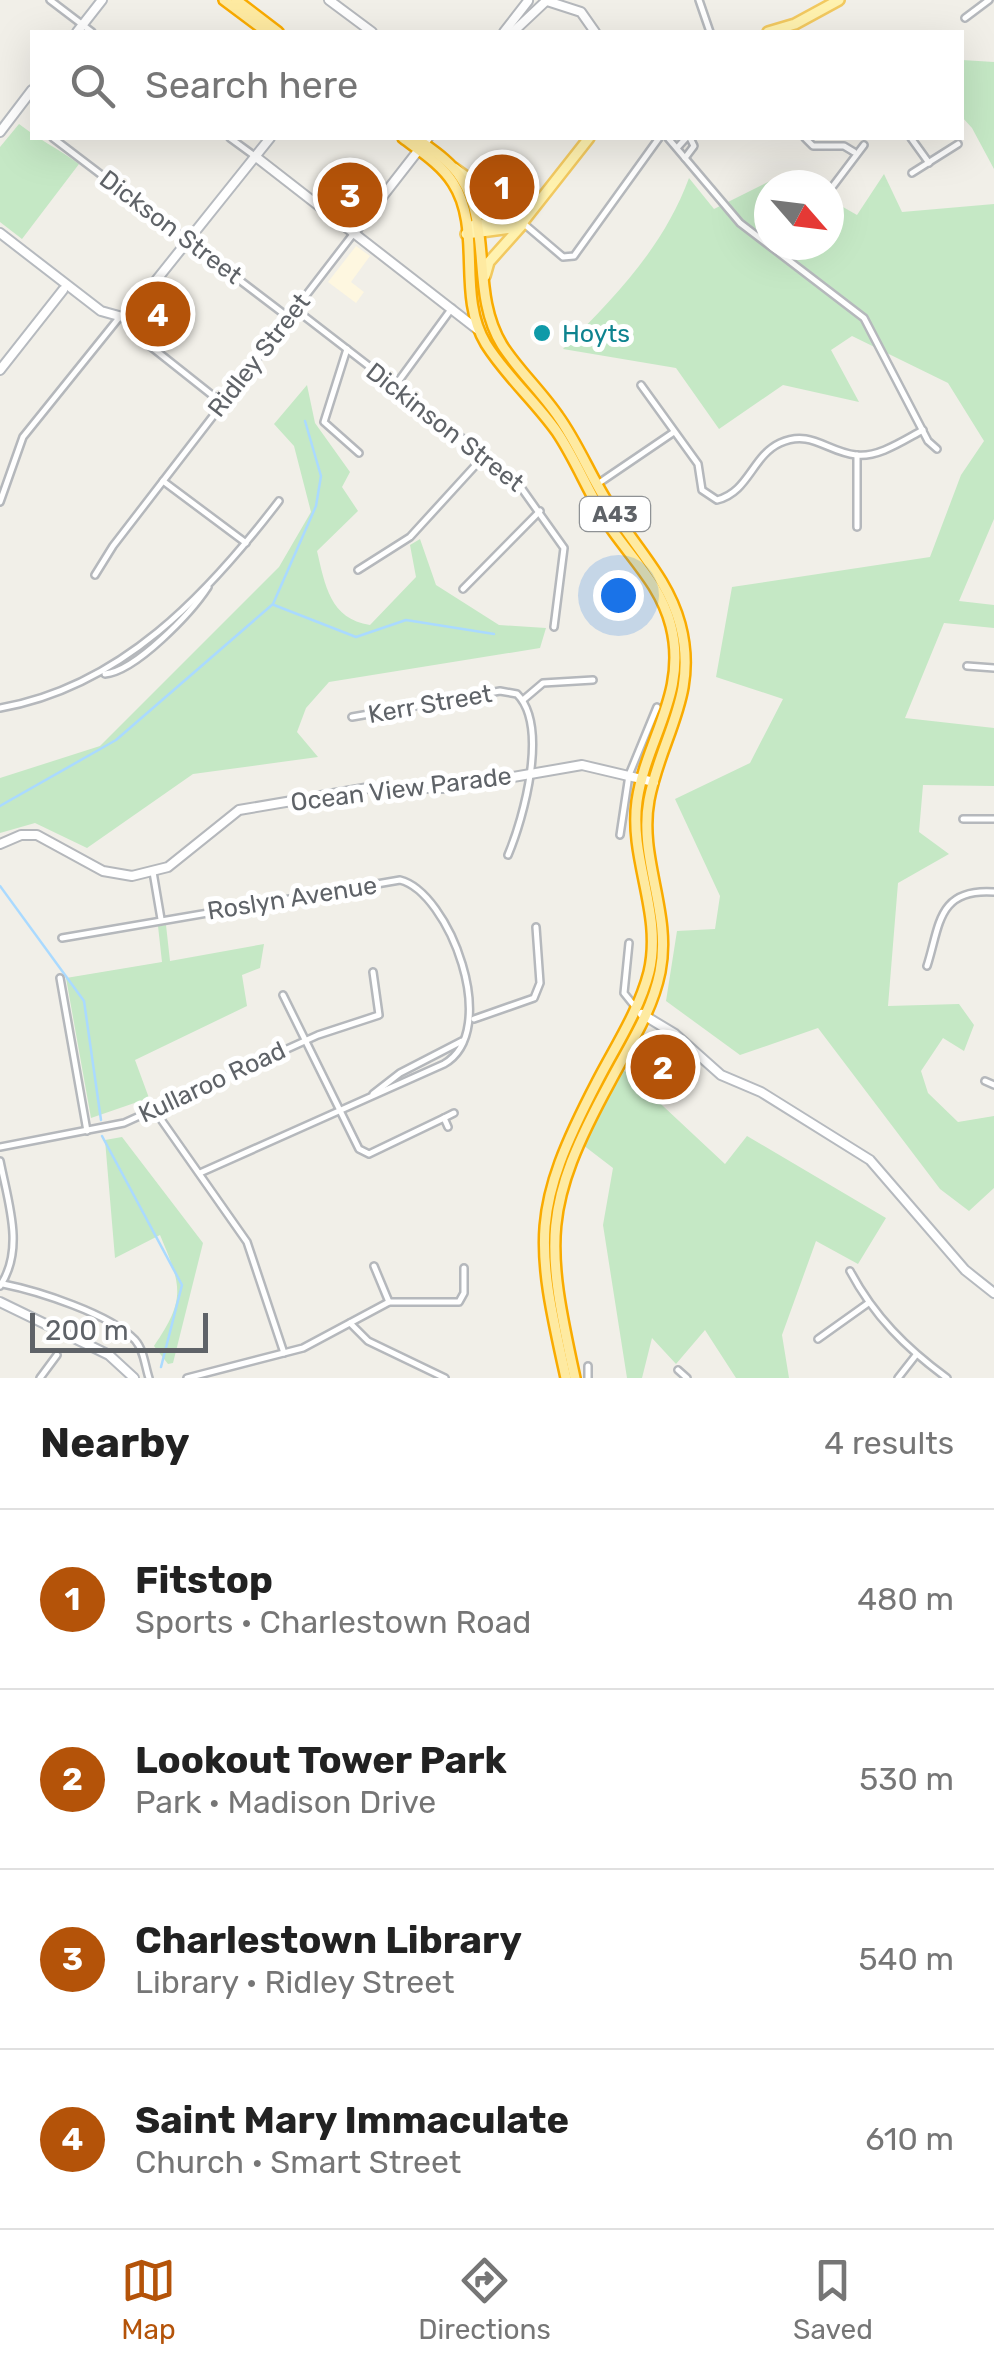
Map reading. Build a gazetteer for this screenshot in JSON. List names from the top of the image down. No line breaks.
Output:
{"streets":{"highway":["A43"],"street":["Dickson Street","Ridley Street","Dickinson Street","Kerr Street","Ocean View Parade","Roslyn Avenue","Kullaroo Road"]},"crossings":[["Dickson Street","Ridley Street"],["Ridley Street","Dickinson Street"],["Ridley Street","A43"],["A43","Ocean View Parade"],["Kerr Street","Ocean View Parade"]],"places":["Hoyts"],"scale_bar":"200 m","north":"bottom right","page":{"search":"Search here","pins":["1","3","4","2"],"scale":"200 m","heading":["Nearby","4 results"],"list":[{"mark":"1","name":"Fitstop","note":"Sports · Charlestown Road","value":"480 m"},{"mark":"2","name":"Lookout Tower Park","note":"Park · Madison Drive","value":"530 m"},{"mark":"3","name":"Charlestown Library","note":"Library · Ridley Street","value":"540 m"},{"mark":"4","name":"Saint Mary Immaculate","note":"Church · Smart Street","value":"610 m"}],"nav":["Map","Directions","Saved"]}}
